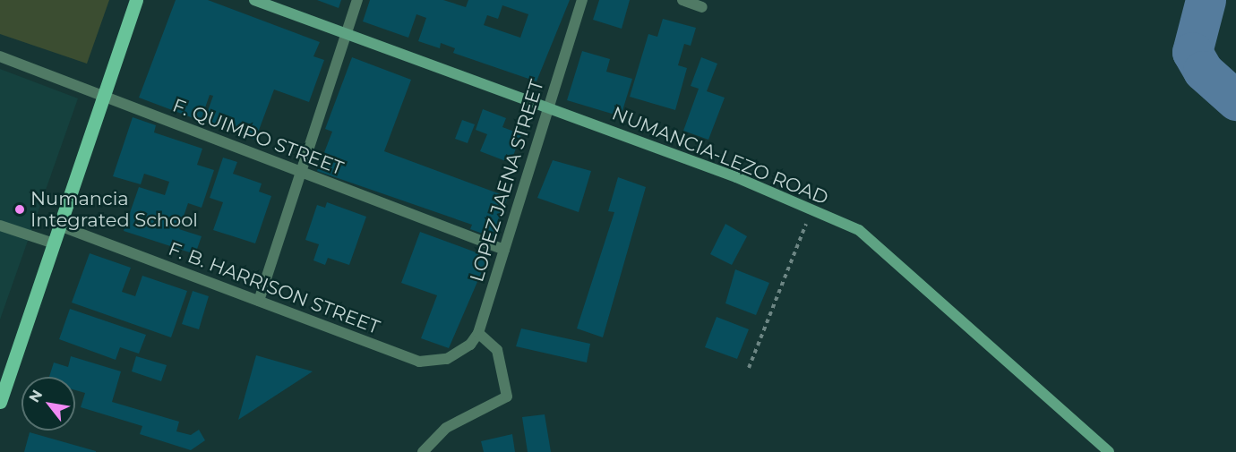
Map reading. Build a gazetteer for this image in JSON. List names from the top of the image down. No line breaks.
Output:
{"streets":{"main road":["NUMANCIA-LEZO ROAD"],"street":["F. QUIMPO STREET","LOPEZ JAENA STREET","F. B. HARRISON STREET"]},"crossings":[["F. QUIMPO STREET","LOPEZ JAENA STREET"],["NUMANCIA-LEZO ROAD","LOPEZ JAENA STREET"],["LOPEZ JAENA STREET","F. B. HARRISON STREET"]],"places":["Numancia Integrated School"],"north":"top left"}
